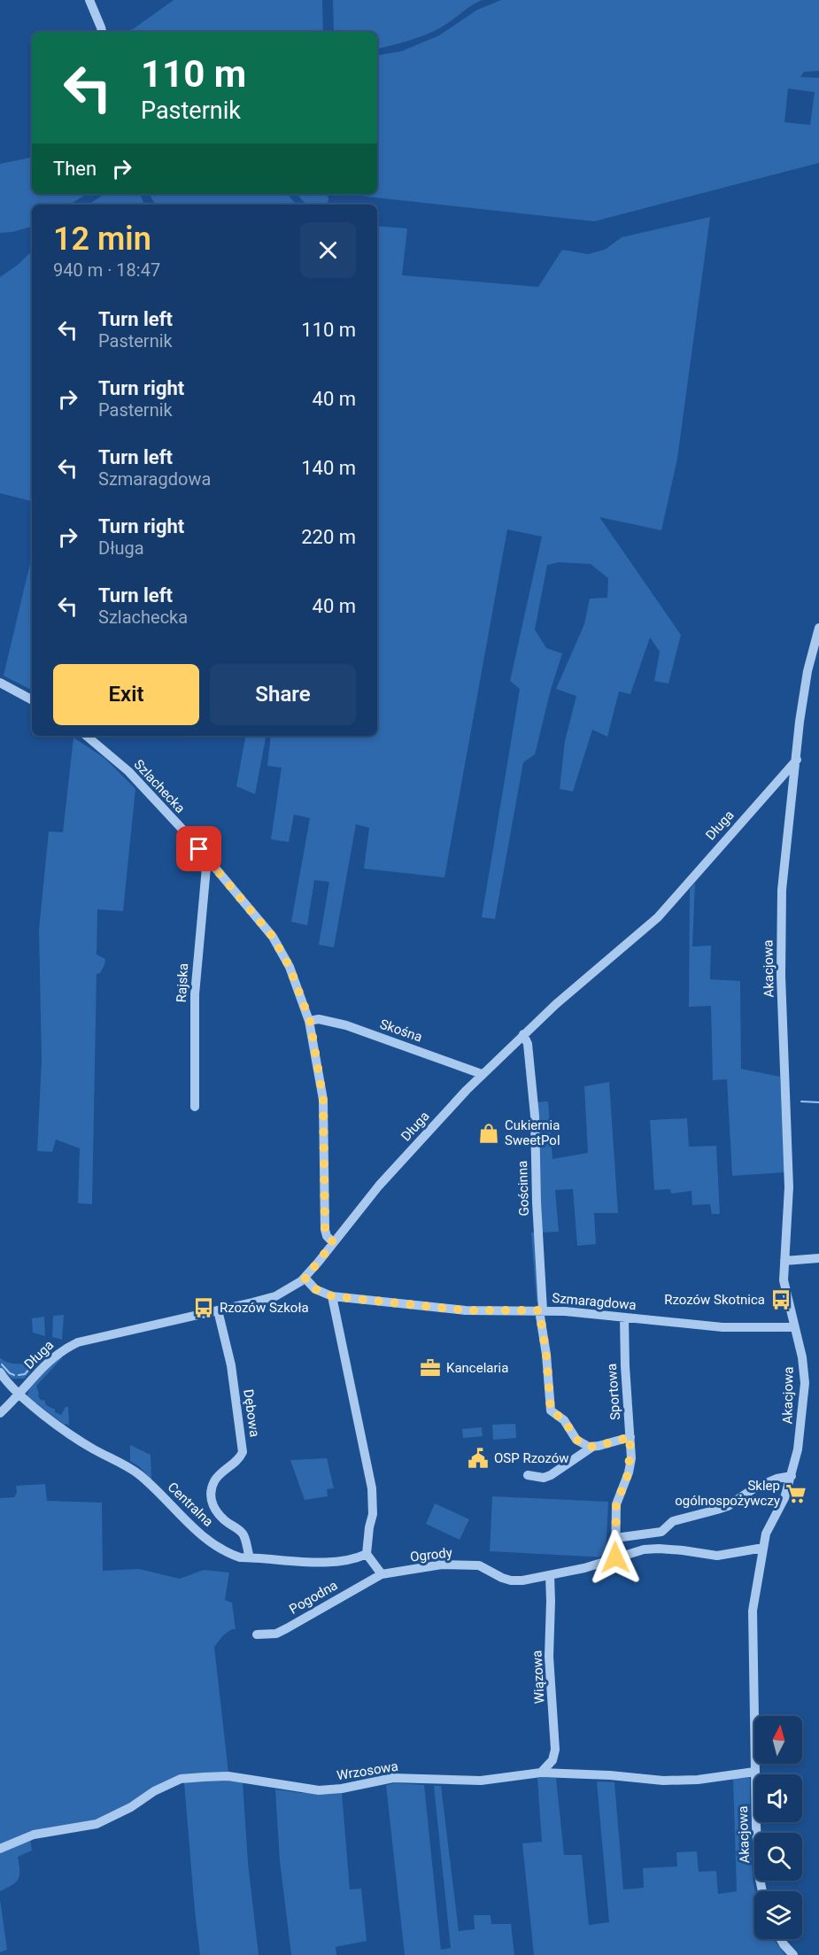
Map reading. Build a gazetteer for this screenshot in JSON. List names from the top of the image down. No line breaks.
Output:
{"streets":{"street":["Szlachecka","Długa","Akacjowa","Rajska","Skośna","Gościnna","Szmaragdowa","Sportowa","Dębowa","Centralna","Ogrody","Pogodna","Wiązowa","Wrzosowa"]},"crossings":[["Szlachecka","Długa"],["Szlachecka","Rajska"],["Szlachecka","Skośna"],["Długa","Akacjowa"],["Długa","Skośna"],["Długa","Gościnna"],["Długa","Szmaragdowa"],["Długa","Dębowa"],["Długa","Centralna"],["Akacjowa","Szmaragdowa"],["Akacjowa","Ogrody"],["Akacjowa","Wrzosowa"],["Gościnna","Szmaragdowa"],["Szmaragdowa","Sportowa"],["Sportowa","Ogrody"],["Dębowa","Centralna"],["Ogrody","Pogodna"],["Ogrody","Wiązowa"],["Wiązowa","Wrzosowa"]],"places":{"shop":["Cukiernia SweetPol"],"bus stop":["Rzozów Skotnica","Rzozów Szkoła"],"office":["Kancelaria"],"public building":["OSP Rzozów"],"supermarket":["Sklep ogólnospożywczy"]},"north":"top","page":{"turn":["110 m","Pasternik"],"then":"Then","heading":["12 min","940 m · 18:47"],"list":[{"name":"Turn left","note":"Pasternik","value":"110 m"},{"name":"Turn right","note":"Pasternik","value":"40 m"},{"name":"Turn left","note":"Szmaragdowa","value":"140 m"},{"name":"Turn right","note":"Długa","value":"220 m"},{"name":"Turn left","note":"Szlachecka","value":"40 m"}],"buttons":["Exit","Share"]}}
